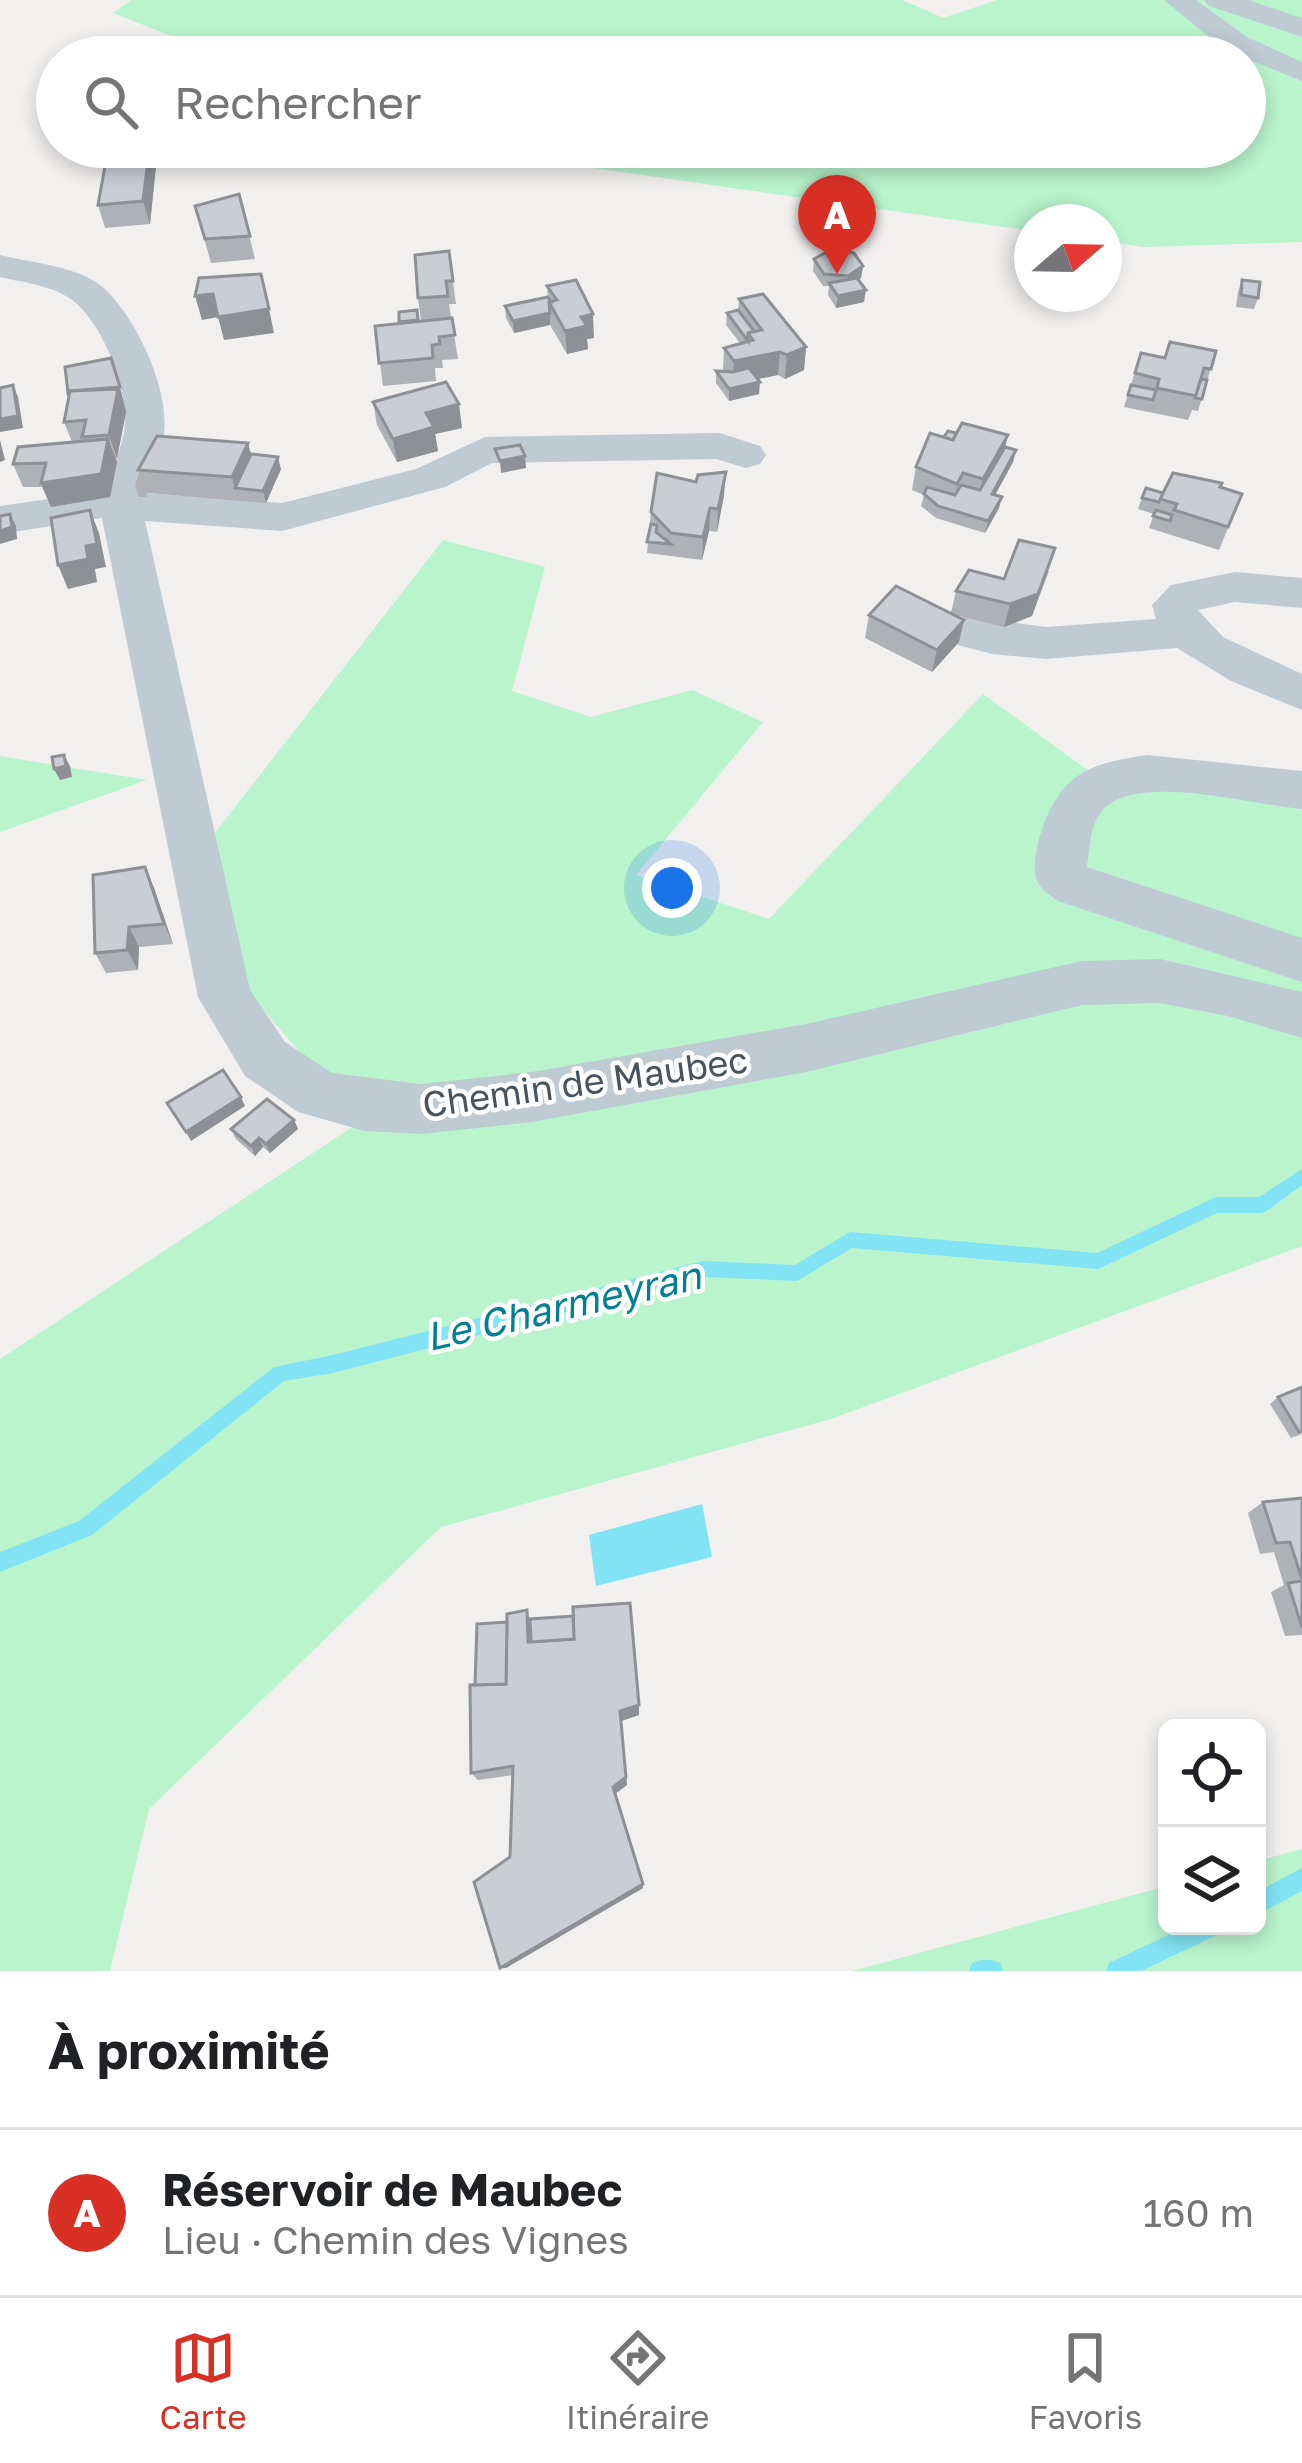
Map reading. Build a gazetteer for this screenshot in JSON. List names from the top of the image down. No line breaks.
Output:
{"streets":{"street":["Chemin de Maubec"]},"water":["Le Charmeyran"],"north":"right","page":{"search":"Rechercher","pins":"A","heading":"À proximité","list":[{"mark":"A","name":"Réservoir de Maubec","note":"Lieu · Chemin des Vignes","value":"160 m"}],"nav":["Carte","Itinéraire","Favoris"]}}
